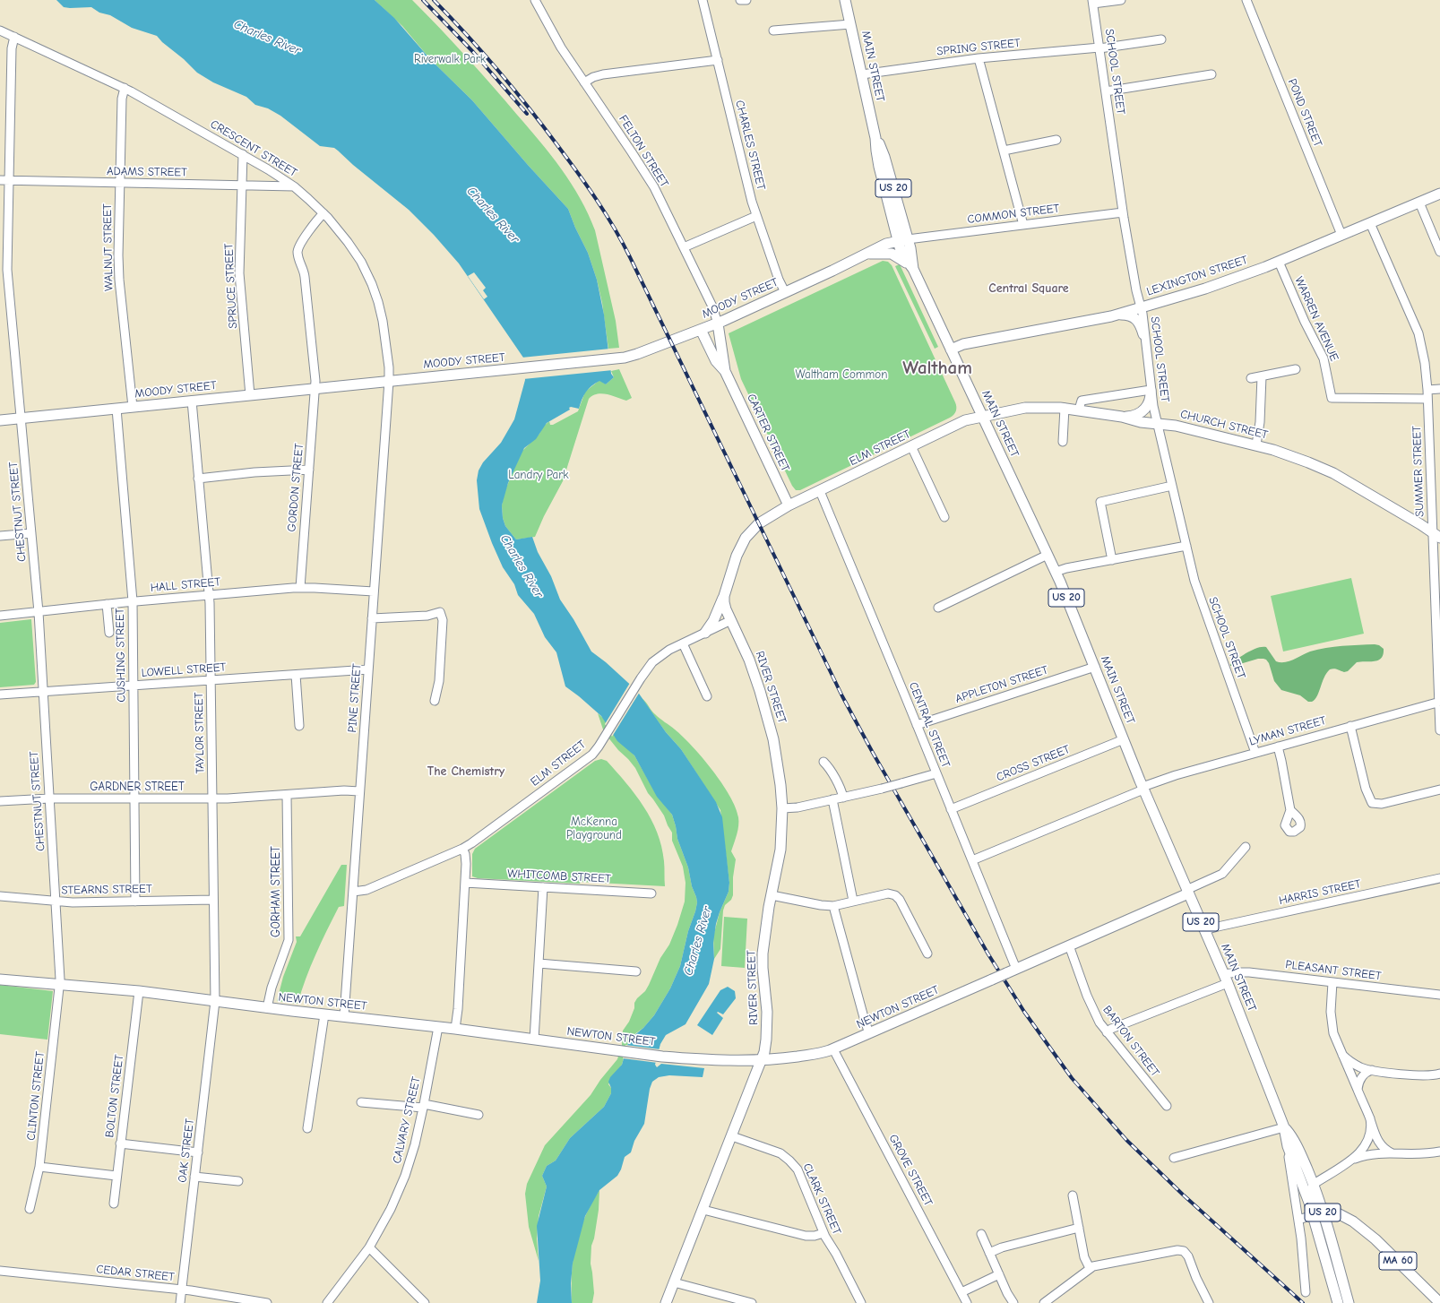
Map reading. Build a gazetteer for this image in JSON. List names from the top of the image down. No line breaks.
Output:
{"streets":{"main road":["MAIN STREET","US 20","LEXINGTON STREET","MOODY STREET","CHURCH STREET","CARTER STREET","ELM STREET","RIVER STREET","NEWTON STREET","MA 60"],"street":["SPRING STREET","SCHOOL STREET","POND STREET","CHARLES STREET","CRESCENT STREET","FELTON STREET","ADAMS STREET","COMMON STREET","WALNUT STREET","SPRUCE STREET","WARREN AVENUE","SUMMER STREET","GORDON STREET","CHESTNUT STREET","HALL STREET","CUSHING STREET","LOWELL STREET","APPLETON STREET","PINE STREET","CENTRAL STREET","LYMAN STREET","TAYLOR STREET","CROSS STREET","GARDNER STREET","WHITCOMB STREET","STEARNS STREET","GORHAM STREET","HARRIS STREET","PLEASANT STREET","BARTON STREET","CLINTON STREET","BOLTON STREET","CALVARY STREET","OAK STREET","GROVE STREET","CLARK STREET","CEDAR STREET"]},"crossings":[["SPRING STREET","MAIN STREET"],["SPRING STREET","SCHOOL STREET"],["MAIN STREET","COMMON STREET"],["MAIN STREET","LEXINGTON STREET"],["MAIN STREET","MOODY STREET"],["MAIN STREET","CHURCH STREET"],["MAIN STREET","ELM STREET"],["MAIN STREET","APPLETON STREET"],["MAIN STREET","LYMAN STREET"],["MAIN STREET","CROSS STREET"],["MAIN STREET","HARRIS STREET"],["MAIN STREET","PLEASANT STREET"],["MAIN STREET","NEWTON STREET"],["MAIN STREET","MA 60"],["SCHOOL STREET","COMMON STREET"],["SCHOOL STREET","LEXINGTON STREET"],["SCHOOL STREET","CHURCH STREET"],["SCHOOL STREET","LYMAN STREET"],["POND STREET","LEXINGTON STREET"],["CHARLES STREET","MOODY STREET"],["CRESCENT STREET","ADAMS STREET"],["CRESCENT STREET","WALNUT STREET"],["CRESCENT STREET","SPRUCE STREET"],["CRESCENT STREET","MOODY STREET"],["CRESCENT STREET","GORDON STREET"],["CRESCENT STREET","CHESTNUT STREET"],["CRESCENT STREET","PINE STREET"],["FELTON STREET","MOODY STREET"],["FELTON STREET","CARTER STREET"],["ADAMS STREET","WALNUT STREET"],["ADAMS STREET","SPRUCE STREET"],["ADAMS STREET","CHESTNUT STREET"],["COMMON STREET","MOODY STREET"],["WALNUT STREET","MOODY STREET"],["LEXINGTON STREET","WARREN AVENUE"],["LEXINGTON STREET","SUMMER STREET"],["SPRUCE STREET","MOODY STREET"],["MOODY STREET","CARTER STREET"],["MOODY STREET","GORDON STREET"],["MOODY STREET","CHESTNUT STREET"],["MOODY STREET","CUSHING STREET"],["MOODY STREET","PINE STREET"],["MOODY STREET","TAYLOR STREET"],["WARREN AVENUE","SUMMER STREET"],["CHURCH STREET","ELM STREET"],["CHURCH STREET","SUMMER STREET"],["CARTER STREET","ELM STREET"],["ELM STREET","RIVER STREET"],["ELM STREET","PINE STREET"],["ELM STREET","CENTRAL STREET"],["SUMMER STREET","LYMAN STREET"],["GORDON STREET","HALL STREET"],["CHESTNUT STREET","HALL STREET"],["CHESTNUT STREET","LOWELL STREET"],["CHESTNUT STREET","GARDNER STREET"],["CHESTNUT STREET","STEARNS STREET"],["CHESTNUT STREET","NEWTON STREET"],["CHESTNUT STREET","CLINTON STREET"],["HALL STREET","CUSHING STREET"],["HALL STREET","PINE STREET"],["HALL STREET","TAYLOR STREET"],["CUSHING STREET","LOWELL STREET"],["CUSHING STREET","GARDNER STREET"],["CUSHING STREET","STEARNS STREET"],["LOWELL STREET","PINE STREET"],["LOWELL STREET","TAYLOR STREET"],["APPLETON STREET","CENTRAL STREET"],["RIVER STREET","NEWTON STREET"],["RIVER STREET","CLARK STREET"],["PINE STREET","GARDNER STREET"],["PINE STREET","NEWTON STREET"],["CENTRAL STREET","LYMAN STREET"],["CENTRAL STREET","CROSS STREET"],["CENTRAL STREET","NEWTON STREET"],["TAYLOR STREET","GARDNER STREET"],["TAYLOR STREET","STEARNS STREET"],["TAYLOR STREET","NEWTON STREET"],["TAYLOR STREET","OAK STREET"],["GARDNER STREET","GORHAM STREET"],["GORHAM STREET","NEWTON STREET"],["PLEASANT STREET","BARTON STREET"],["NEWTON STREET","BARTON STREET"],["NEWTON STREET","CLINTON STREET"],["NEWTON STREET","BOLTON STREET"],["NEWTON STREET","CALVARY STREET"],["NEWTON STREET","OAK STREET"],["NEWTON STREET","GROVE STREET"],["OAK STREET","CEDAR STREET"]],"districts":["Central Square","Waltham","The Chemistry"],"water":["Charles River"],"parks":["Riverwalk Park","Waltham Common","Landry Park","McKenna Playground"]}
